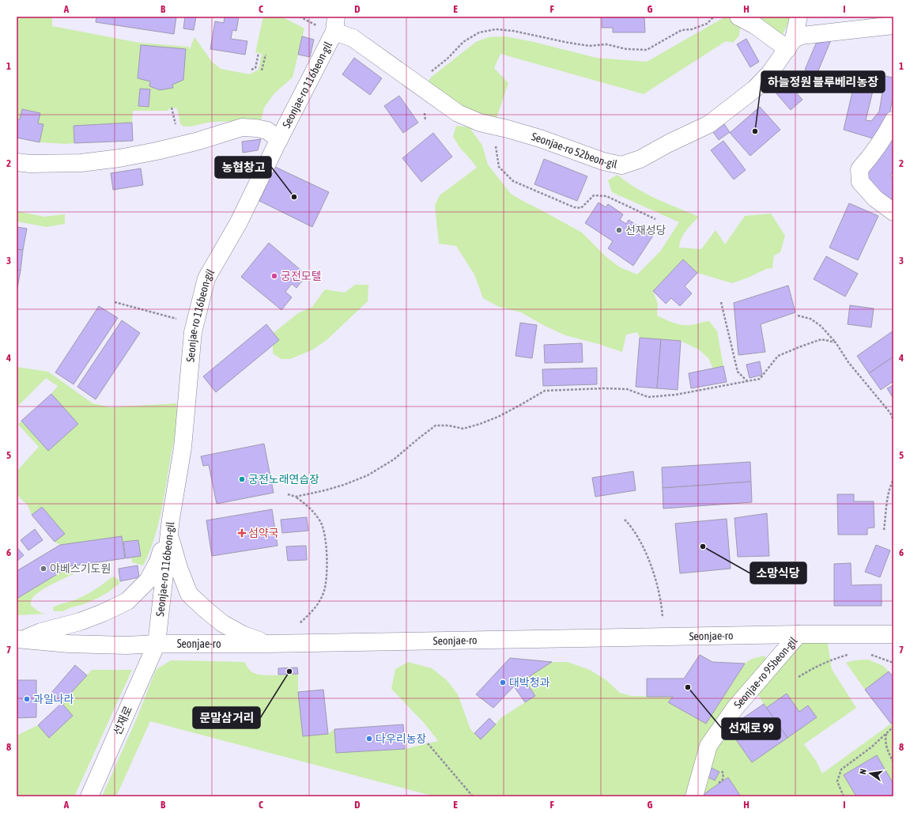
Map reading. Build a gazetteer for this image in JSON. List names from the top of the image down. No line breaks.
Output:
{"streets":{"street":["Seonjae-ro 116beon-gil","Seonjae-ro 52beon-gil","Seonjae-ro","Seonjae-ro 95beon-gil","선재로"]},"crossings":[["Seonjae-ro 116beon-gil","Seonjae-ro 52beon-gil"],["Seonjae-ro 116beon-gil","Seonjae-ro"],["Seonjae-ro 116beon-gil","선재로"],["Seonjae-ro","Seonjae-ro 95beon-gil"],["Seonjae-ro","선재로"]],"places":{"other":["하늘정원 블루베리농장","농협창고","선재성당","궁전모텔","궁전노래연습장","소망식당","야베스기도원","문말삼거리","대박청과","선재로 99","과일나라","다우리농장"],"health":["섬약국"]},"north":"left","grid":{"columns":["A","B","C","D","E","F","G","H","I"],"rows":["1","2","3","4","5","6","7","8"]}}
